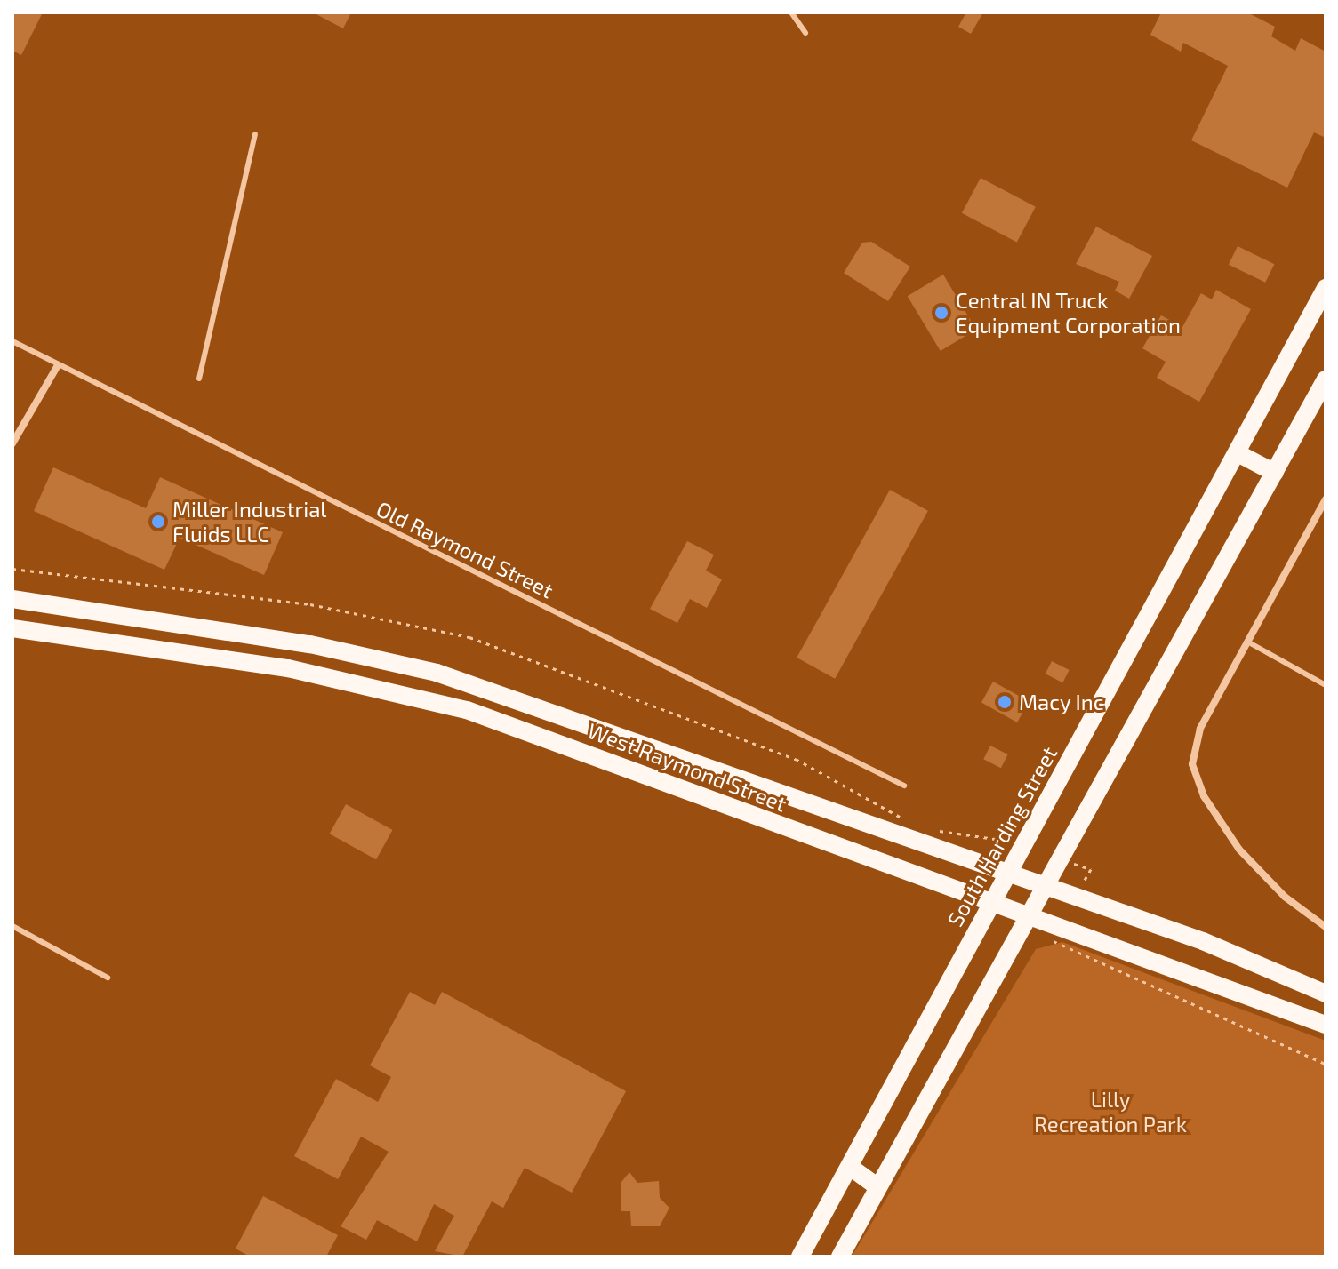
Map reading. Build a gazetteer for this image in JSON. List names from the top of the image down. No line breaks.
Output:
{"streets":{"main road":["West Raymond Street","South Harding Street"],"lane":["Old Raymond Street"]},"crossings":[["West Raymond Street","South Harding Street"]],"parks":["Lilly Recreation Park"],"places":["Central IN Truck Equipment Corporation","Miller Industrial Fluids LLC","Macy Inc"]}
